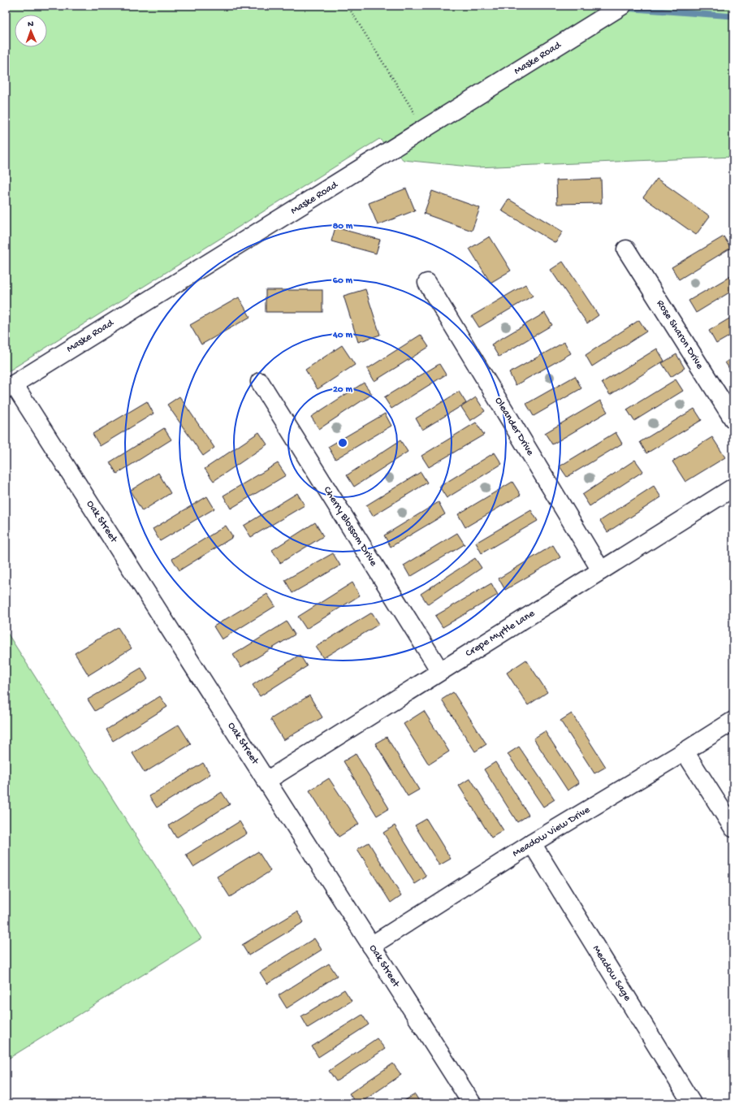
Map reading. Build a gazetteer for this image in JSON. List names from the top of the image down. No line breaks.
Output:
{"streets":{"street":["Maske Road","Rose Sharon Drive","Oleander Drive","Oak Street","Cherry Blossom Drive","Crepe Myrtle Lane","Meadow View Drive","Meadow Sage"]},"crossings":[["Maske Road","Oak Street"],["Oleander Drive","Crepe Myrtle Lane"],["Oak Street","Crepe Myrtle Lane"],["Oak Street","Meadow View Drive"],["Cherry Blossom Drive","Crepe Myrtle Lane"],["Meadow View Drive","Meadow Sage"]],"north":"top","rings":["80 m","60 m","40 m","20 m"]}
